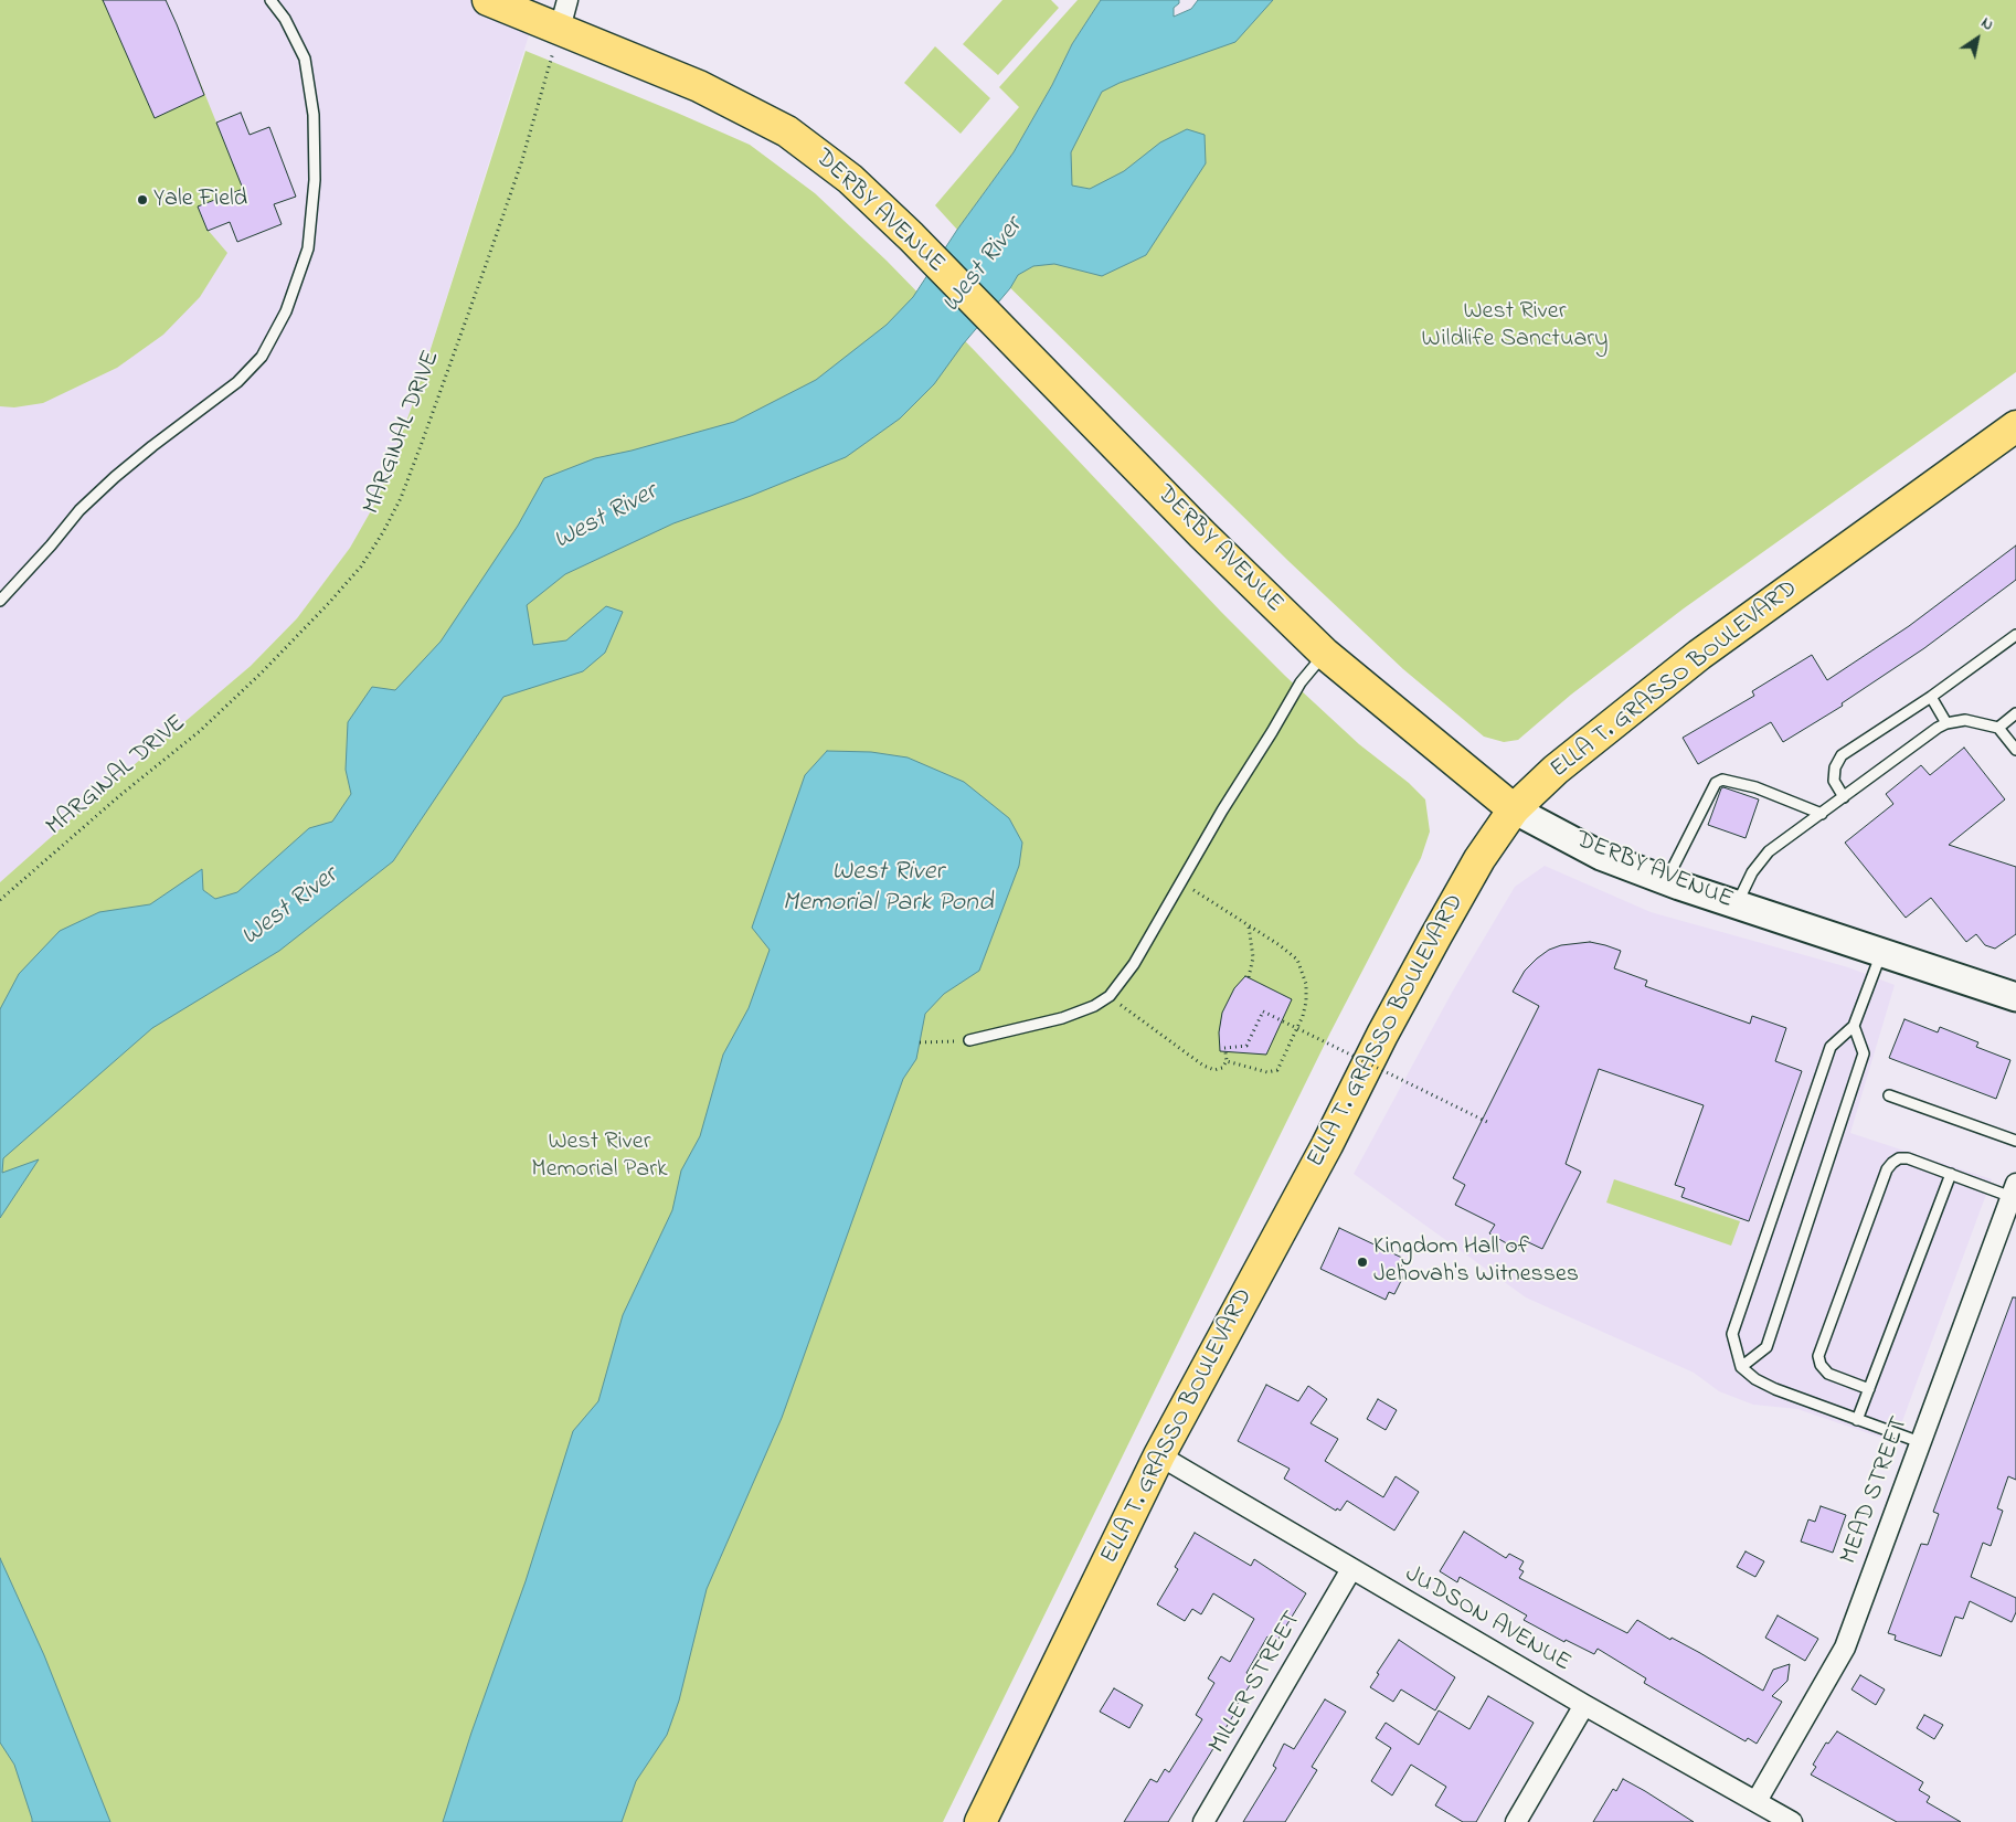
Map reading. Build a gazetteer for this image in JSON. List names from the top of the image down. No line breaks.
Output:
{"streets":{"main road":["DERBY AVENUE","ELLA T. GRASSO BOULEVARD"],"street":["MEAD STREET","JUDSON AVENUE","MILLER STREET"],"path":["MARGINAL DRIVE"]},"crossings":[["DERBY AVENUE","MARGINAL DRIVE"],["DERBY AVENUE","ELLA T. GRASSO BOULEVARD"],["ELLA T. GRASSO BOULEVARD","JUDSON AVENUE"],["MEAD STREET","JUDSON AVENUE"],["JUDSON AVENUE","MILLER STREET"]],"water":["West River","West River Memorial Park Pond"],"parks":["West River Wildlife Sanctuary","West River Memorial Park"],"places":["Yale Field","Kingdom Hall of Jehovah's Witnesses"],"north":"top right"}
